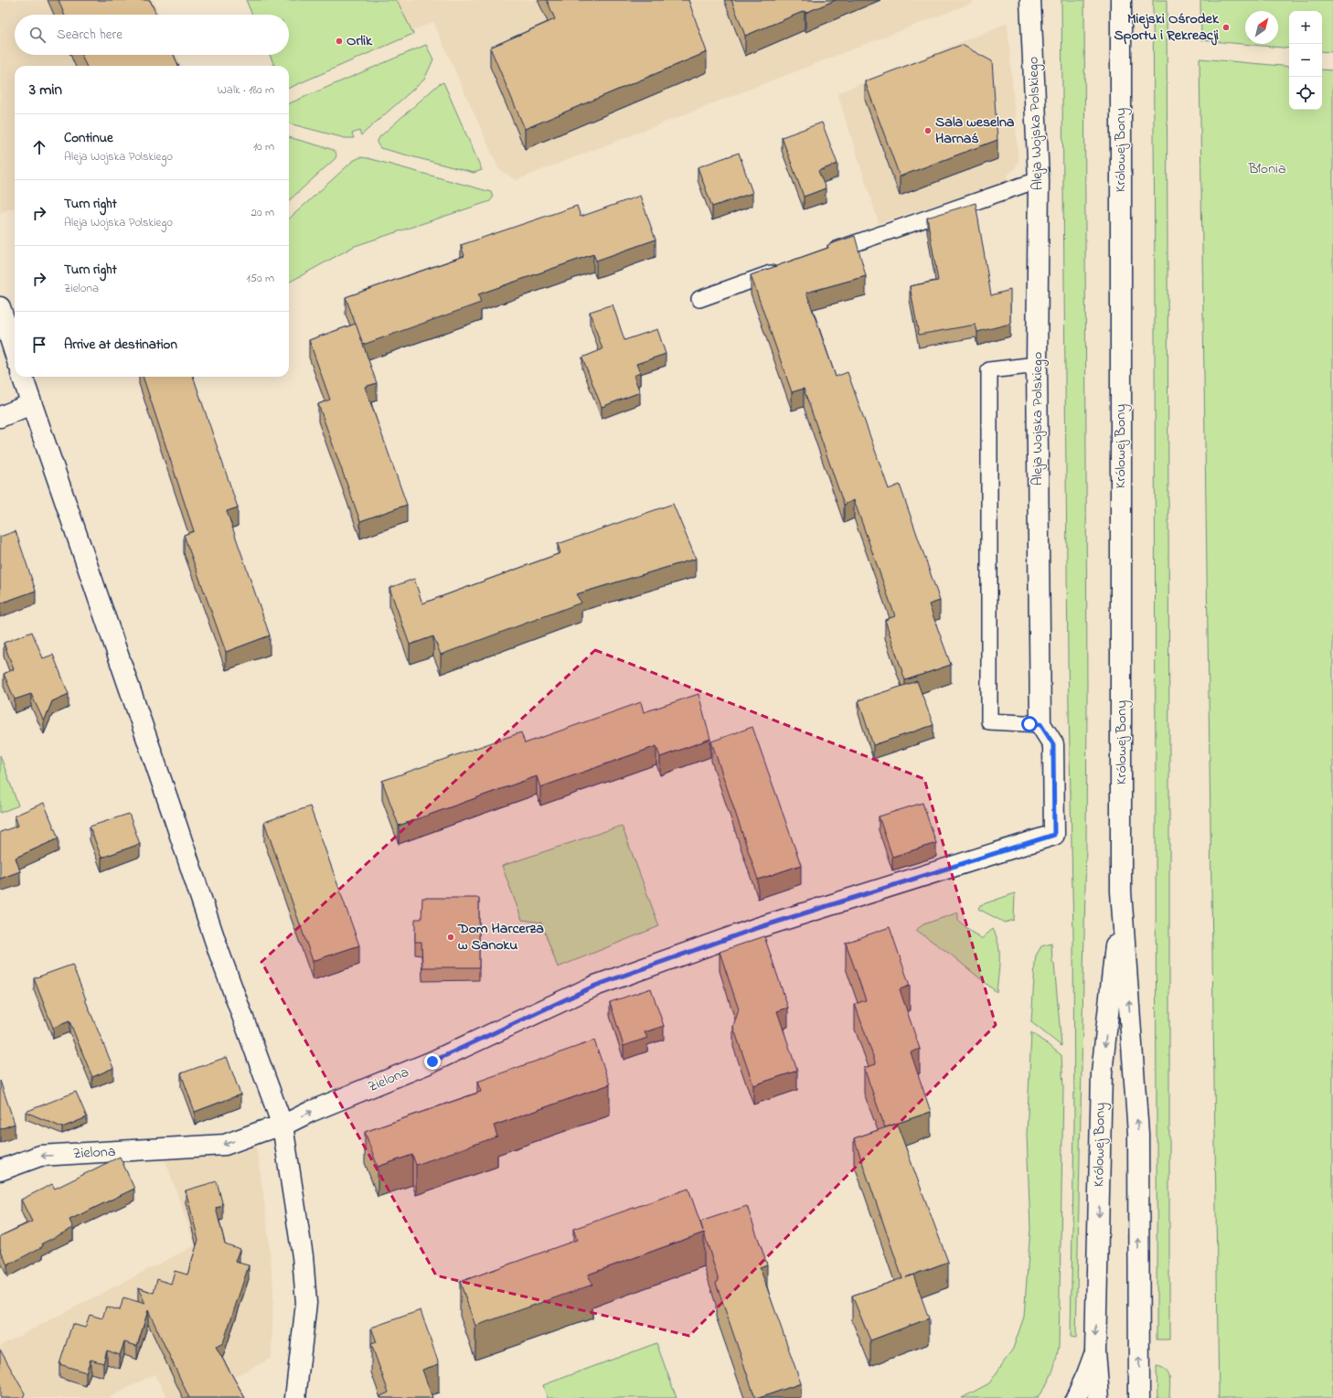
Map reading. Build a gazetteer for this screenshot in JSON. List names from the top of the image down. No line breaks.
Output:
{"streets":{"street":["Aleja Wojska Polskiego","Królowej Bony","Zielona"]},"crossings":[["Aleja Wojska Polskiego","Zielona"]],"parks":["Błonia"],"places":["Miejski Ośrodek Sportu i Rekreacji","Orlik","Sala weselna Harnaś","Dom Harcerza w Sanoku"],"north":"top right","page":{"map_buttons":["+","−"],"search":"Search here","heading":["3 min","Walk · 180 m"],"list":[["Continue","Aleja Wojska Polskiego","10 m"],["Turn right","Aleja Wojska Polskiego","20 m"],["Turn right","Zielona","150 m"],"Arrive at destination"]}}
